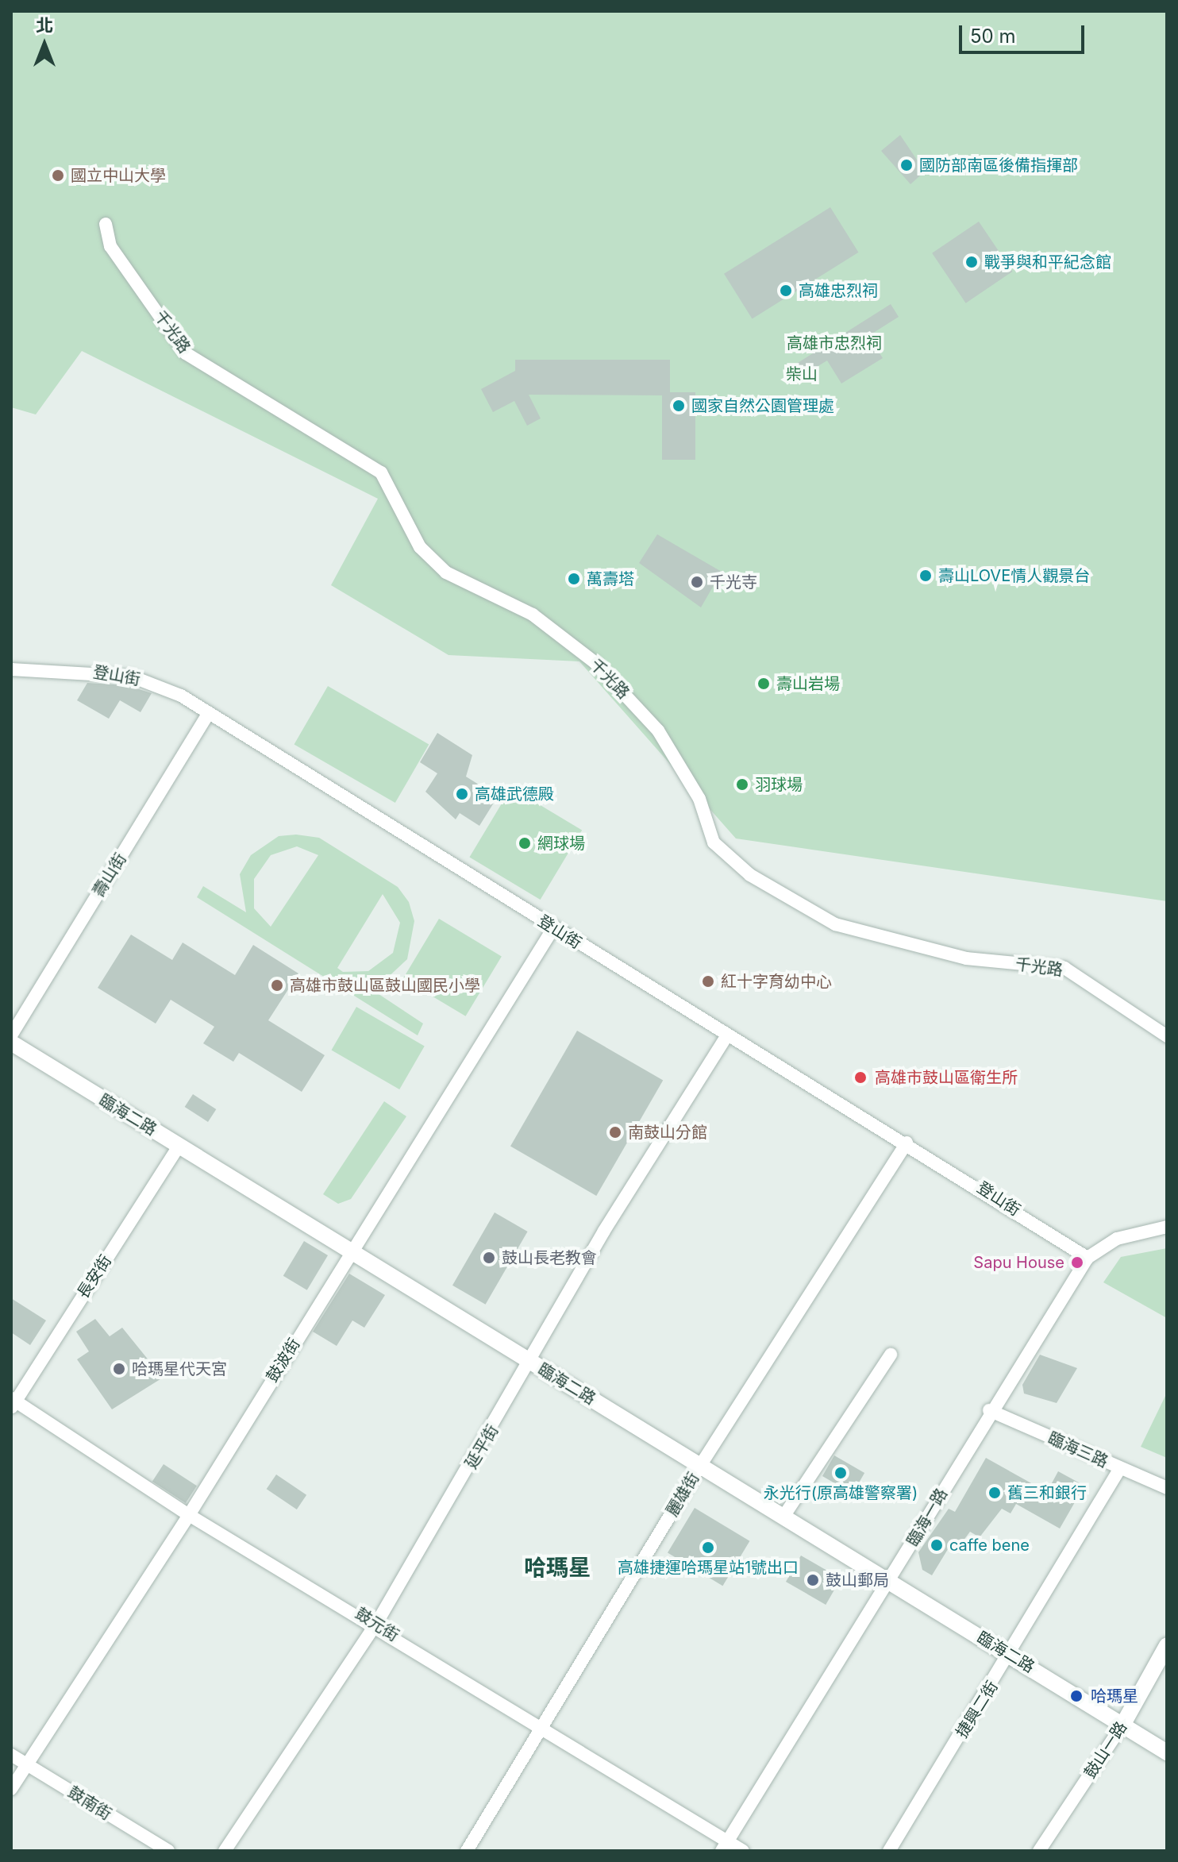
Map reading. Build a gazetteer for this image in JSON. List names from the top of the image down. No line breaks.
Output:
{"streets":{"street":["千光路","登山街","壽山街","臨海二路","長安街","鼓波街","延平街","臨海三路","麗雄街","臨海一路","鼓元街","捷興二街","鼓山一路","鼓南街"]},"crossings":[["登山街","壽山街"],["登山街","鼓波街"],["登山街","延平街"],["登山街","麗雄街"],["登山街","臨海一路"],["臨海二路","長安街"],["臨海二路","鼓波街"],["臨海二路","延平街"],["臨海二路","麗雄街"],["臨海二路","臨海一路"],["臨海二路","捷興二街"],["臨海二路","鼓山一路"],["長安街","鼓元街"],["鼓波街","鼓元街"],["鼓波街","鼓南街"],["延平街","鼓元街"],["臨海三路","臨海一路"],["臨海三路","捷興二街"],["麗雄街","鼓元街"],["臨海一路","鼓元街"]],"districts":["哈瑪星"],"parks":["高雄市忠烈祠","柴山"],"places":["國防部南區後備指揮部","國立中山大學","戰爭與和平紀念館","高雄忠烈祠","國家自然公園管理處","壽山LOVE情人觀景台","萬壽塔","千光寺","壽山岩場","羽球場","高雄武德殿","網球場","紅十字育幼中心","高雄市鼓山區鼓山國民小學","高雄市鼓山區衛生所","南鼓山分館","鼓山長老教會","Sapu House","哈瑪星代天宮","永光行(原高雄警察署)","舊三和銀行","caffe bene","高雄捷運哈瑪星站1號出口","鼓山郵局","哈瑪星"],"scale_bar":"50 m","north":"top"}
